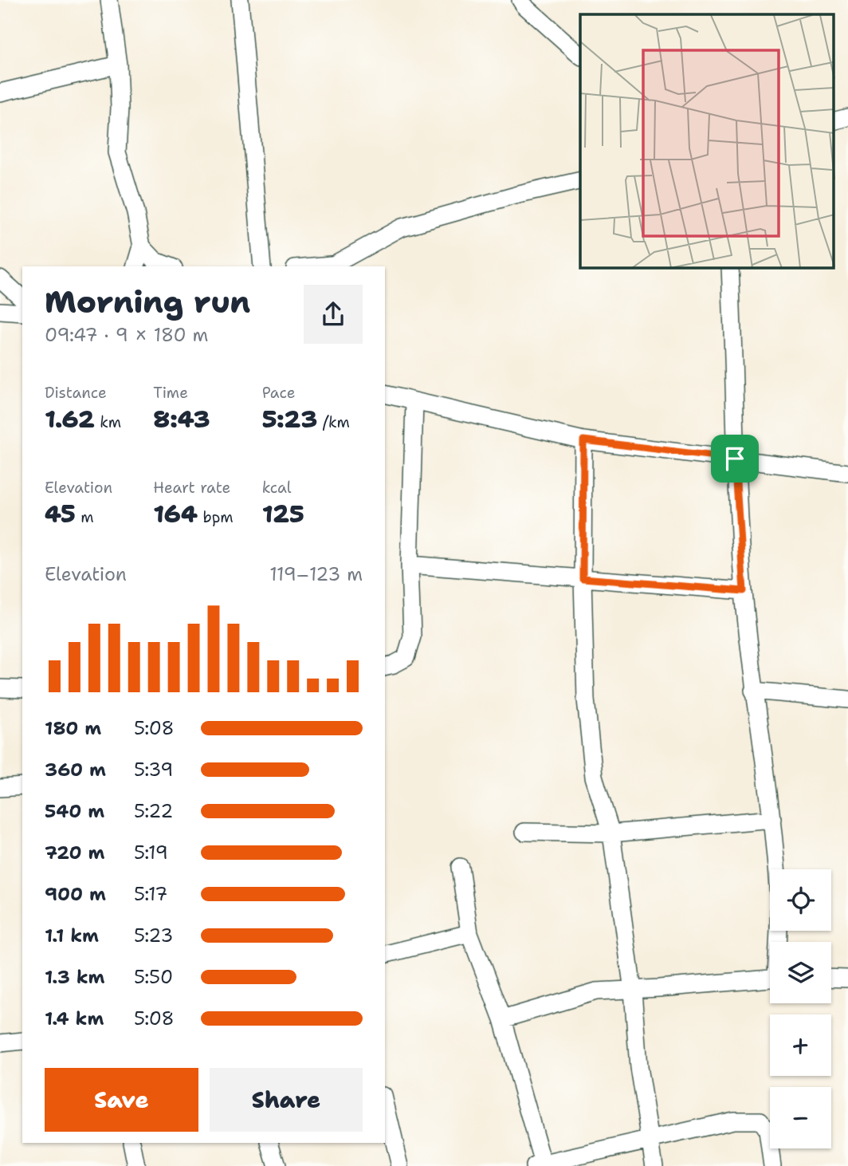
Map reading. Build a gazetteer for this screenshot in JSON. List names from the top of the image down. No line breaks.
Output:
{"page":{"heading":["Morning run","09:47 · 9 × 180 m"],"stats":[["Distance","1.62 km"],["Time","8:43"],["Pace","5:23 /km"],["Elevation","45 m"],["Heart rate","164 bpm"],["kcal","125"]],"chart":["Elevation","119–123 m"],"list":[{"name":"180 m","note":"5:08"},{"name":"360 m","note":"5:39"},{"name":"540 m","note":"5:22"},{"name":"720 m","note":"5:19"},{"name":"900 m","note":"5:17"},{"name":"1.1 km","note":"5:23"},{"name":"1.3 km","note":"5:50"},{"name":"1.4 km","note":"5:08"}],"map_buttons":["+","−"],"buttons":["Save","Share"]}}
